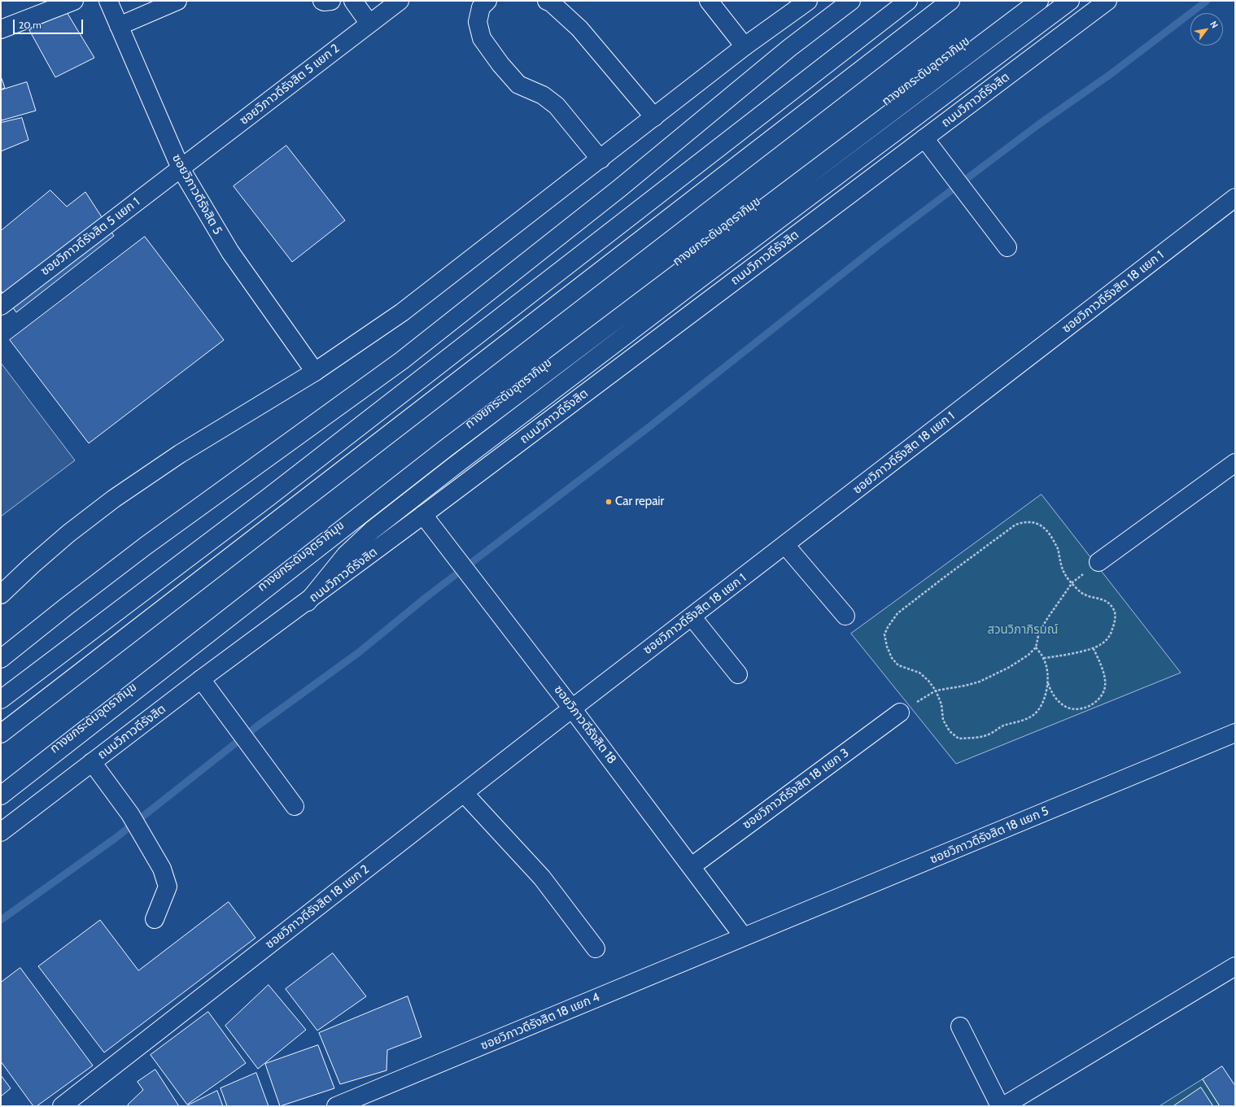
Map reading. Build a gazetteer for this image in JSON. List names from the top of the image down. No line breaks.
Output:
{"streets":{"main road":["ทางยกระดับอุตราภิมุข","ซอยวิภาวดีรังสิต 5 แยก 2","ถนนวิภาวดีรังสิต","ซอยวิภาวดีรังสิต 5","ซอยวิภาวดีรังสิต 5 แยก 1","ซอยวิภาวดีรังสิต 18 แยก 1","ซอยวิภาวดีรังสิต 18","ซอยวิภาวดีรังสิต 18 แยก 3","ซอยวิภาวดีรังสิต 18 แยก 5","ซอยวิภาวดีรังสิต 18 แยก 2","ซอยวิภาวดีรังสิต 18 แยก 4"]},"crossings":[["ซอยวิภาวดีรังสิต 5 แยก 2","ซอยวิภาวดีรังสิต 5"],["ซอยวิภาวดีรังสิต 5 แยก 2","ซอยวิภาวดีรังสิต 5 แยก 1"],["ถนนวิภาวดีรังสิต","ซอยวิภาวดีรังสิต 18"],["ซอยวิภาวดีรังสิต 5","ซอยวิภาวดีรังสิต 5 แยก 1"],["ซอยวิภาวดีรังสิต 18 แยก 1","ซอยวิภาวดีรังสิต 18"],["ซอยวิภาวดีรังสิต 18 แยก 1","ซอยวิภาวดีรังสิต 18 แยก 2"],["ซอยวิภาวดีรังสิต 18","ซอยวิภาวดีรังสิต 18 แยก 3"],["ซอยวิภาวดีรังสิต 18","ซอยวิภาวดีรังสิต 18 แยก 5"],["ซอยวิภาวดีรังสิต 18","ซอยวิภาวดีรังสิต 18 แยก 2"],["ซอยวิภาวดีรังสิต 18","ซอยวิภาวดีรังสิต 18 แยก 4"],["ซอยวิภาวดีรังสิต 18 แยก 5","ซอยวิภาวดีรังสิต 18 แยก 4"]],"parks":["สวนวิภาภิรมณ์"],"places":["Car repair"],"scale_bar":"20 m","north":"top right"}
